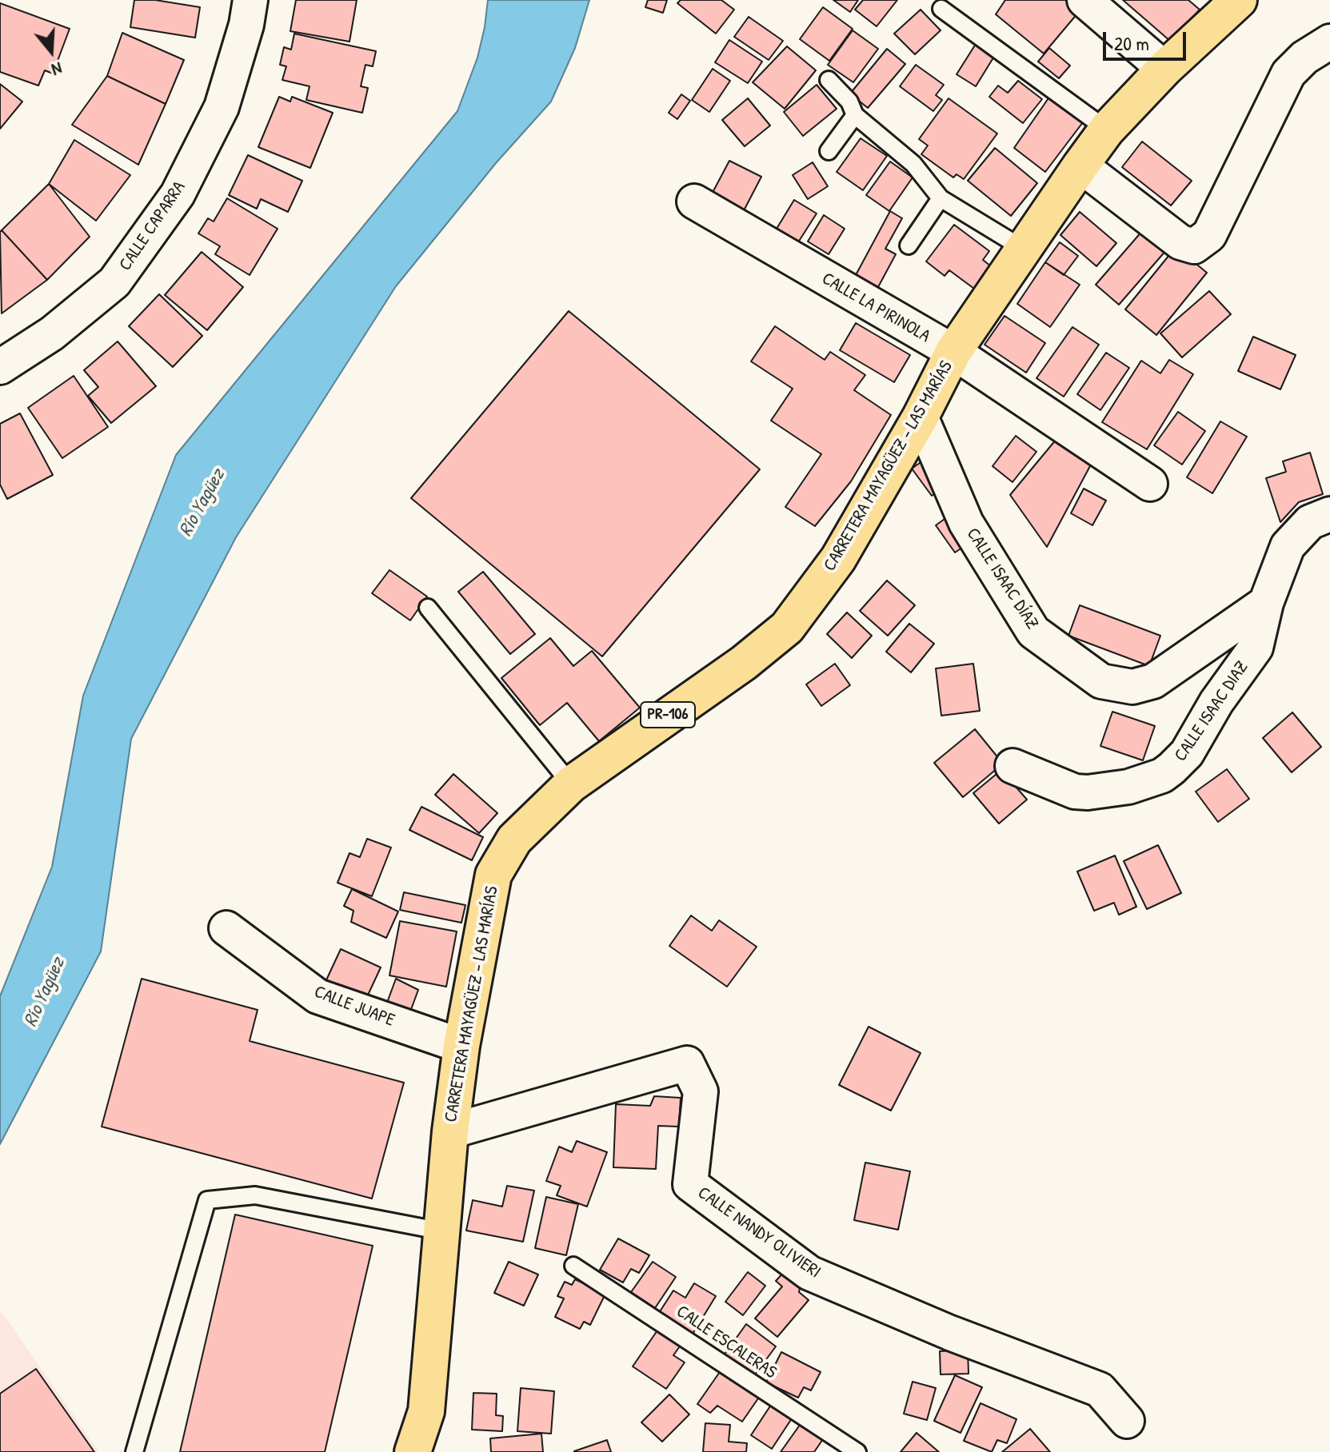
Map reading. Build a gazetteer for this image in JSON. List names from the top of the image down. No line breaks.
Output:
{"streets":{"main road":["CARRETERA MAYAGÜEZ - LAS MARÍAS","PR-106"],"street":["CALLE CAPARRA","CALLE LA PIRINOLA","CALLE ISAAC DÍAZ","CALLE ISAAC DIAZ","CALLE JUAPE","CALLE NANDY OLIVIERI"],"lane":["CALLE ESCALERAS"]},"crossings":[["CALLE LA PIRINOLA","CARRETERA MAYAGÜEZ - LAS MARÍAS"],["CARRETERA MAYAGÜEZ - LAS MARÍAS","CALLE ISAAC DÍAZ"],["CARRETERA MAYAGÜEZ - LAS MARÍAS","CALLE JUAPE"],["CARRETERA MAYAGÜEZ - LAS MARÍAS","CALLE NANDY OLIVIERI"],["CALLE ISAAC DÍAZ","CALLE ISAAC DIAZ"]],"water":["Río Yagüez"],"scale_bar":"20 m","north":"bottom"}
